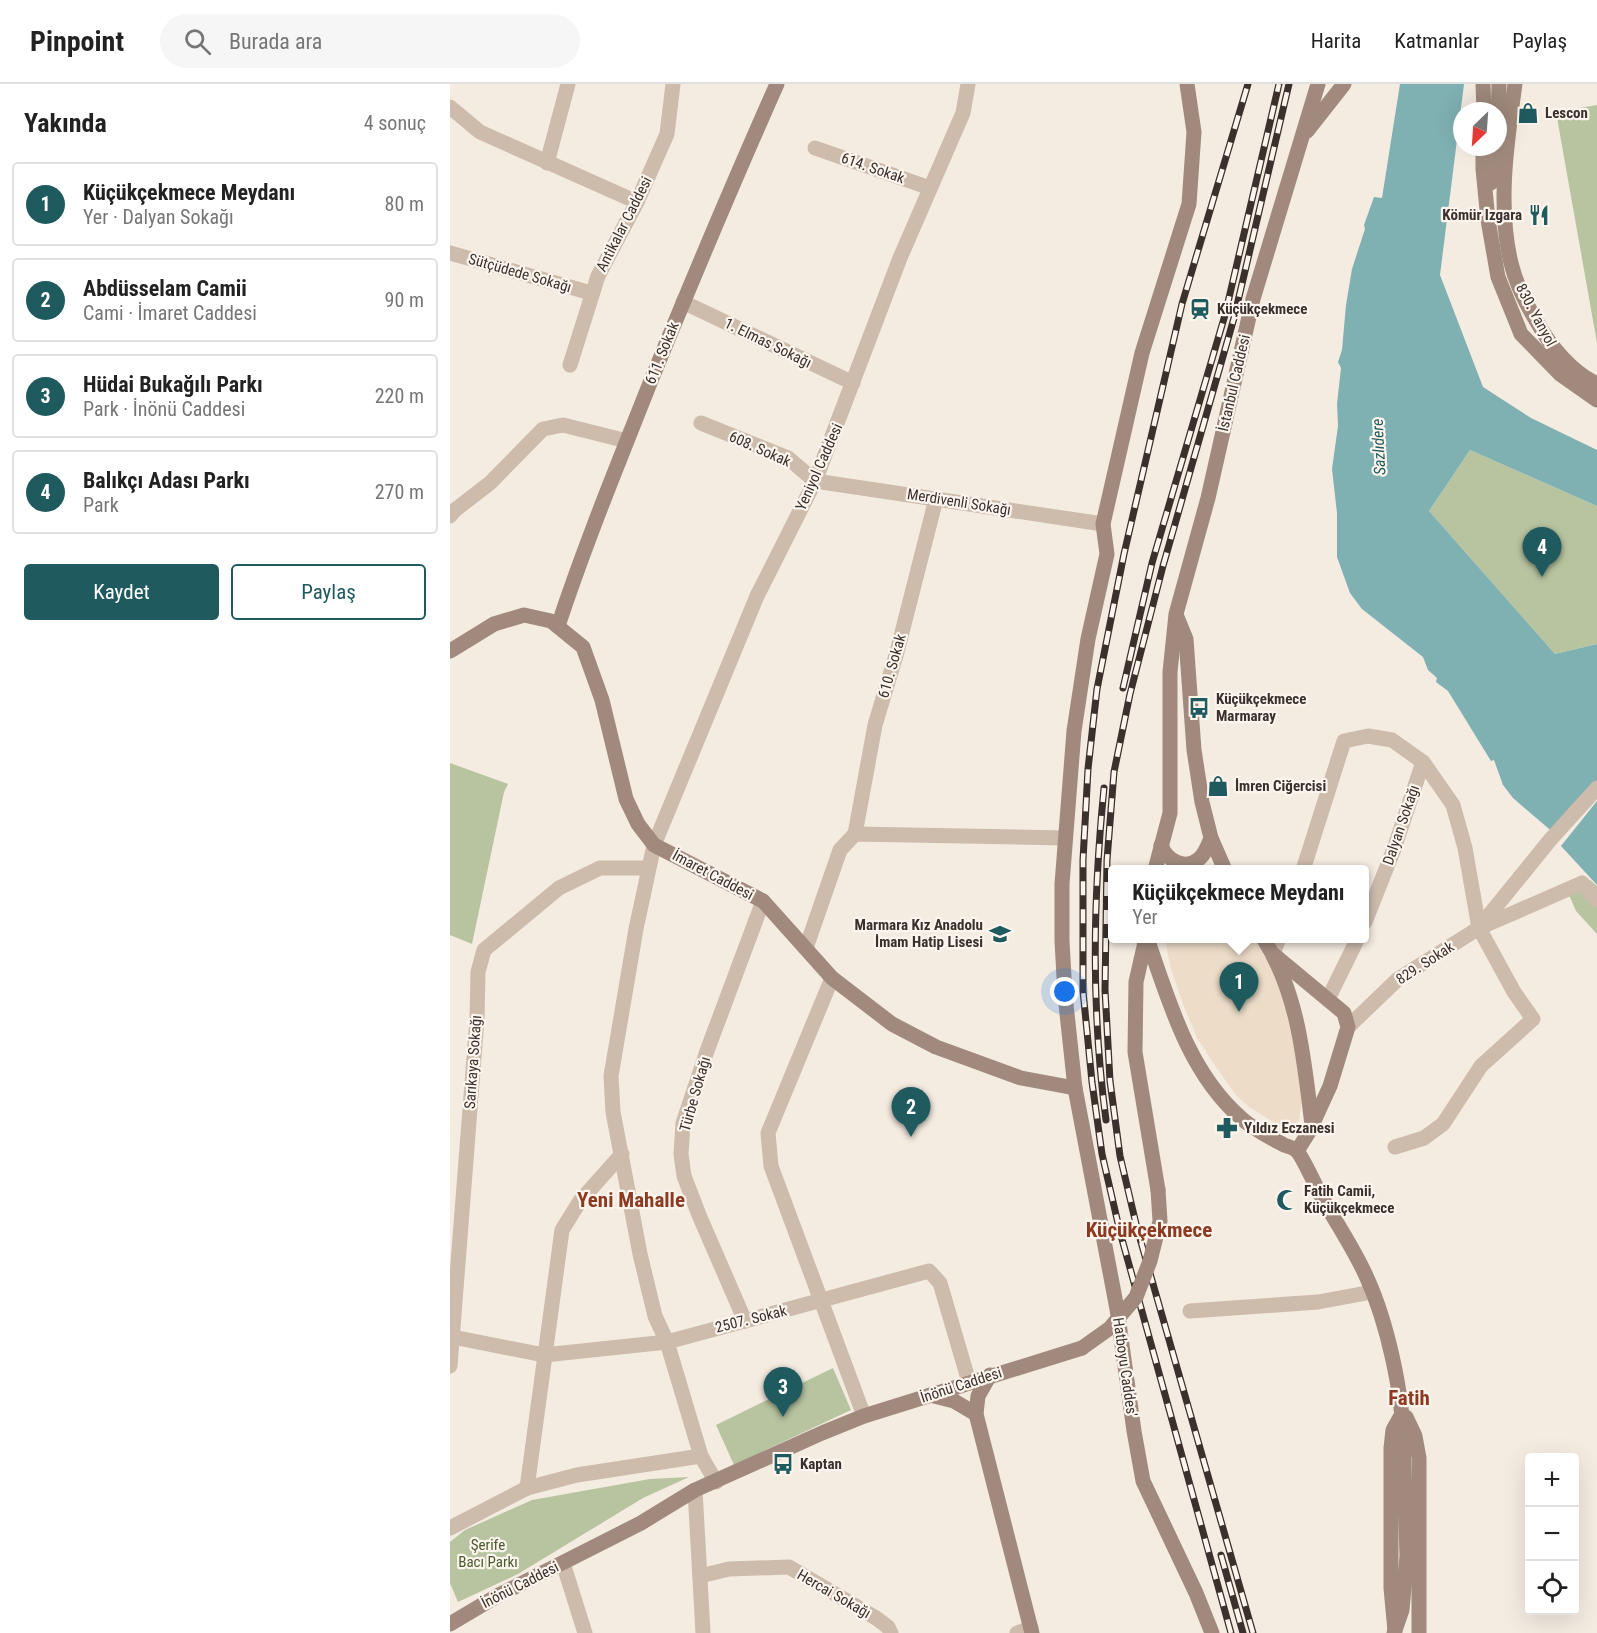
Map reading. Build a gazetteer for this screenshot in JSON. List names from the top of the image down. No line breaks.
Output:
{"streets":{"street":["614. Sokak","Antikalar Caddesi","Sütçüdede Sokağı","830. Yanyol","1. Elmas Sokağı","611. Sokak","İstanbul Caddesi","608. Sokak","Yeniyol Caddesi","Merdivenli Sokağı","610. Sokak","Dalyan Sokağı","İmaret Caddesi","829. Sokak","Sarıkaya Sokağı","Türbe Sokağı","2507. Sokak","Hatboyu Caddes'","İnönü Caddesi","Hercai Sokağı"]},"crossings":[["614. Sokak","Yeniyol Caddesi"],["Antikalar Caddesi","Sütçüdede Sokağı"],["1. Elmas Sokağı","611. Sokak"],["1. Elmas Sokağı","Yeniyol Caddesi"],["611. Sokak","İmaret Caddesi"],["608. Sokak","Yeniyol Caddesi"],["608. Sokak","Merdivenli Sokağı"],["Yeniyol Caddesi","Merdivenli Sokağı"],["Yeniyol Caddesi","İmaret Caddesi"],["Yeniyol Caddesi","Sarıkaya Sokağı"],["Yeniyol Caddesi","2507. Sokak"],["Yeniyol Caddesi","İnönü Caddesi"],["Merdivenli Sokağı","610. Sokak"],["Merdivenli Sokağı","Hatboyu Caddes'"],["İmaret Caddesi","Türbe Sokağı"],["İmaret Caddesi","Hatboyu Caddes'"],["Sarıkaya Sokağı","2507. Sokak"],["Türbe Sokağı","2507. Sokak"],["2507. Sokak","İnönü Caddesi"]],"districts":["Yeni Mahalle","Küçükçekmece","Fatih"],"water":["Sazlıdere"],"parks":["Şerife Bacı Parkı"],"places":{"shop":["Lescon","İmren Ciğercisi"],"restaurant":["Kömür Izgara"],"station":["Küçükçekmece"],"bus stop":["Küçükçekmece Marmaray","Kaptan"],"school or university":["Marmara Kız Anadolu İmam Hatip Lisesi"],"pharmacy":["Yıldız Eczanesi"],"mosque":["Fatih Camii, Küçükçekmece"]},"north":"bottom left","page":{"header":"Pinpoint","search":"Burada ara","nav":["Harita","Katmanlar","Paylaş"],"heading":["Yakında","4 sonuç"],"list":[{"mark":"1","name":"Küçükçekmece Meydanı","note":"Yer · Dalyan Sokağı","value":"80 m"},{"mark":"2","name":"Abdüsselam Camii","note":"Cami · İmaret Caddesi","value":"90 m"},{"mark":"3","name":"Hüdai Bukağılı Parkı","note":"Park · İnönü Caddesi","value":"220 m"},{"mark":"4","name":"Balıkçı Adası Parkı","note":"Park","value":"270 m"}],"pins":["4","1","2","3"],"buttons":["Kaydet","Paylaş"],"popup":["Küçükçekmece Meydanı","Yer"],"map_buttons":["+","−"]}}
